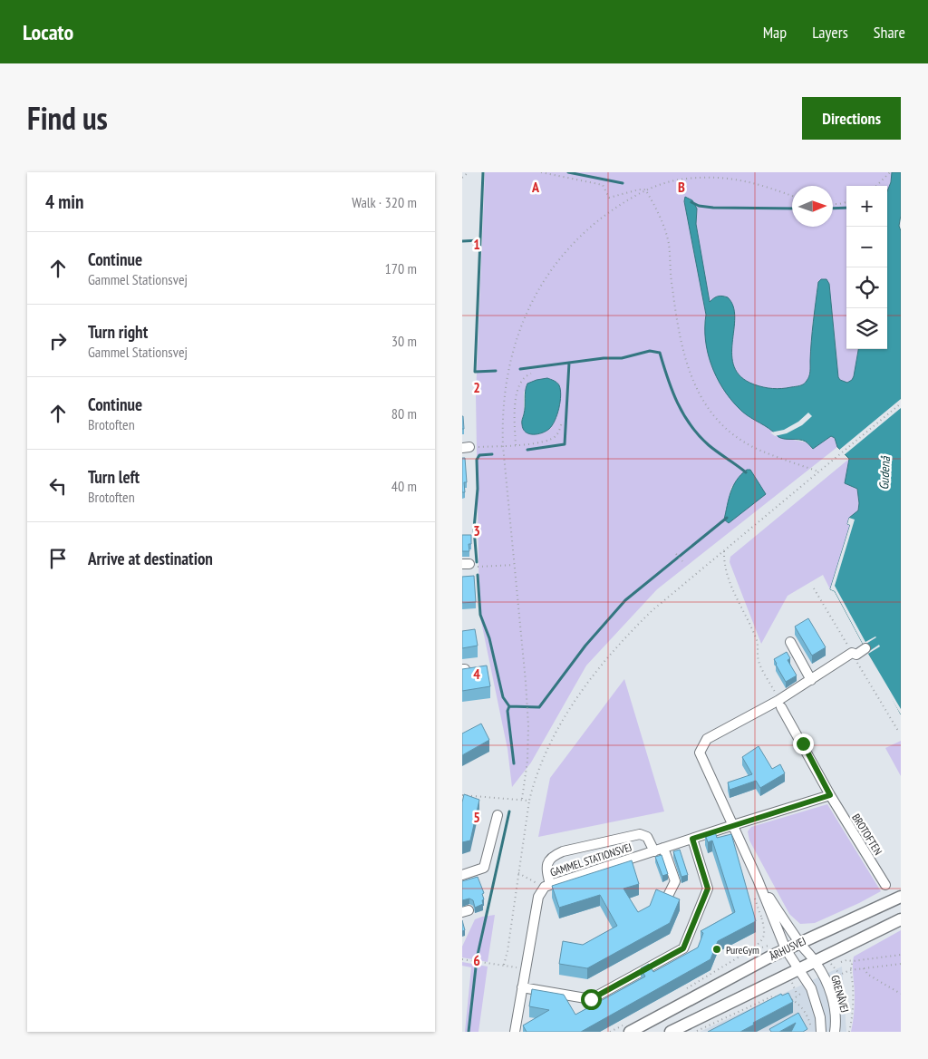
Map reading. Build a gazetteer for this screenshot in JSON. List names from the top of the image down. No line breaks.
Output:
{"streets":{"main road":["ÅRHUSVEJ"],"street":["BROTOFTEN","GAMMEL STATIONSVEJ","GRENÅVEJ"]},"crossings":[["ÅRHUSVEJ","GRENÅVEJ"]],"water":["Gudenå"],"places":["PureGym"],"north":"right","page":{"header":"Locato","nav":["Map","Layers","Share"],"title":"Find us","buttons":"Directions","heading":["4 min","Walk · 320 m"],"map_buttons":["+","−"],"list":[["Continue","Gammel Stationsvej","170 m"],["Turn right","Gammel Stationsvej","30 m"],["Continue","Brotoften","80 m"],["Turn left","Brotoften","40 m"],"Arrive at destination"]},"grid":{"columns":["A","B"],"rows":["1","2","3","4","5","6"]}}
